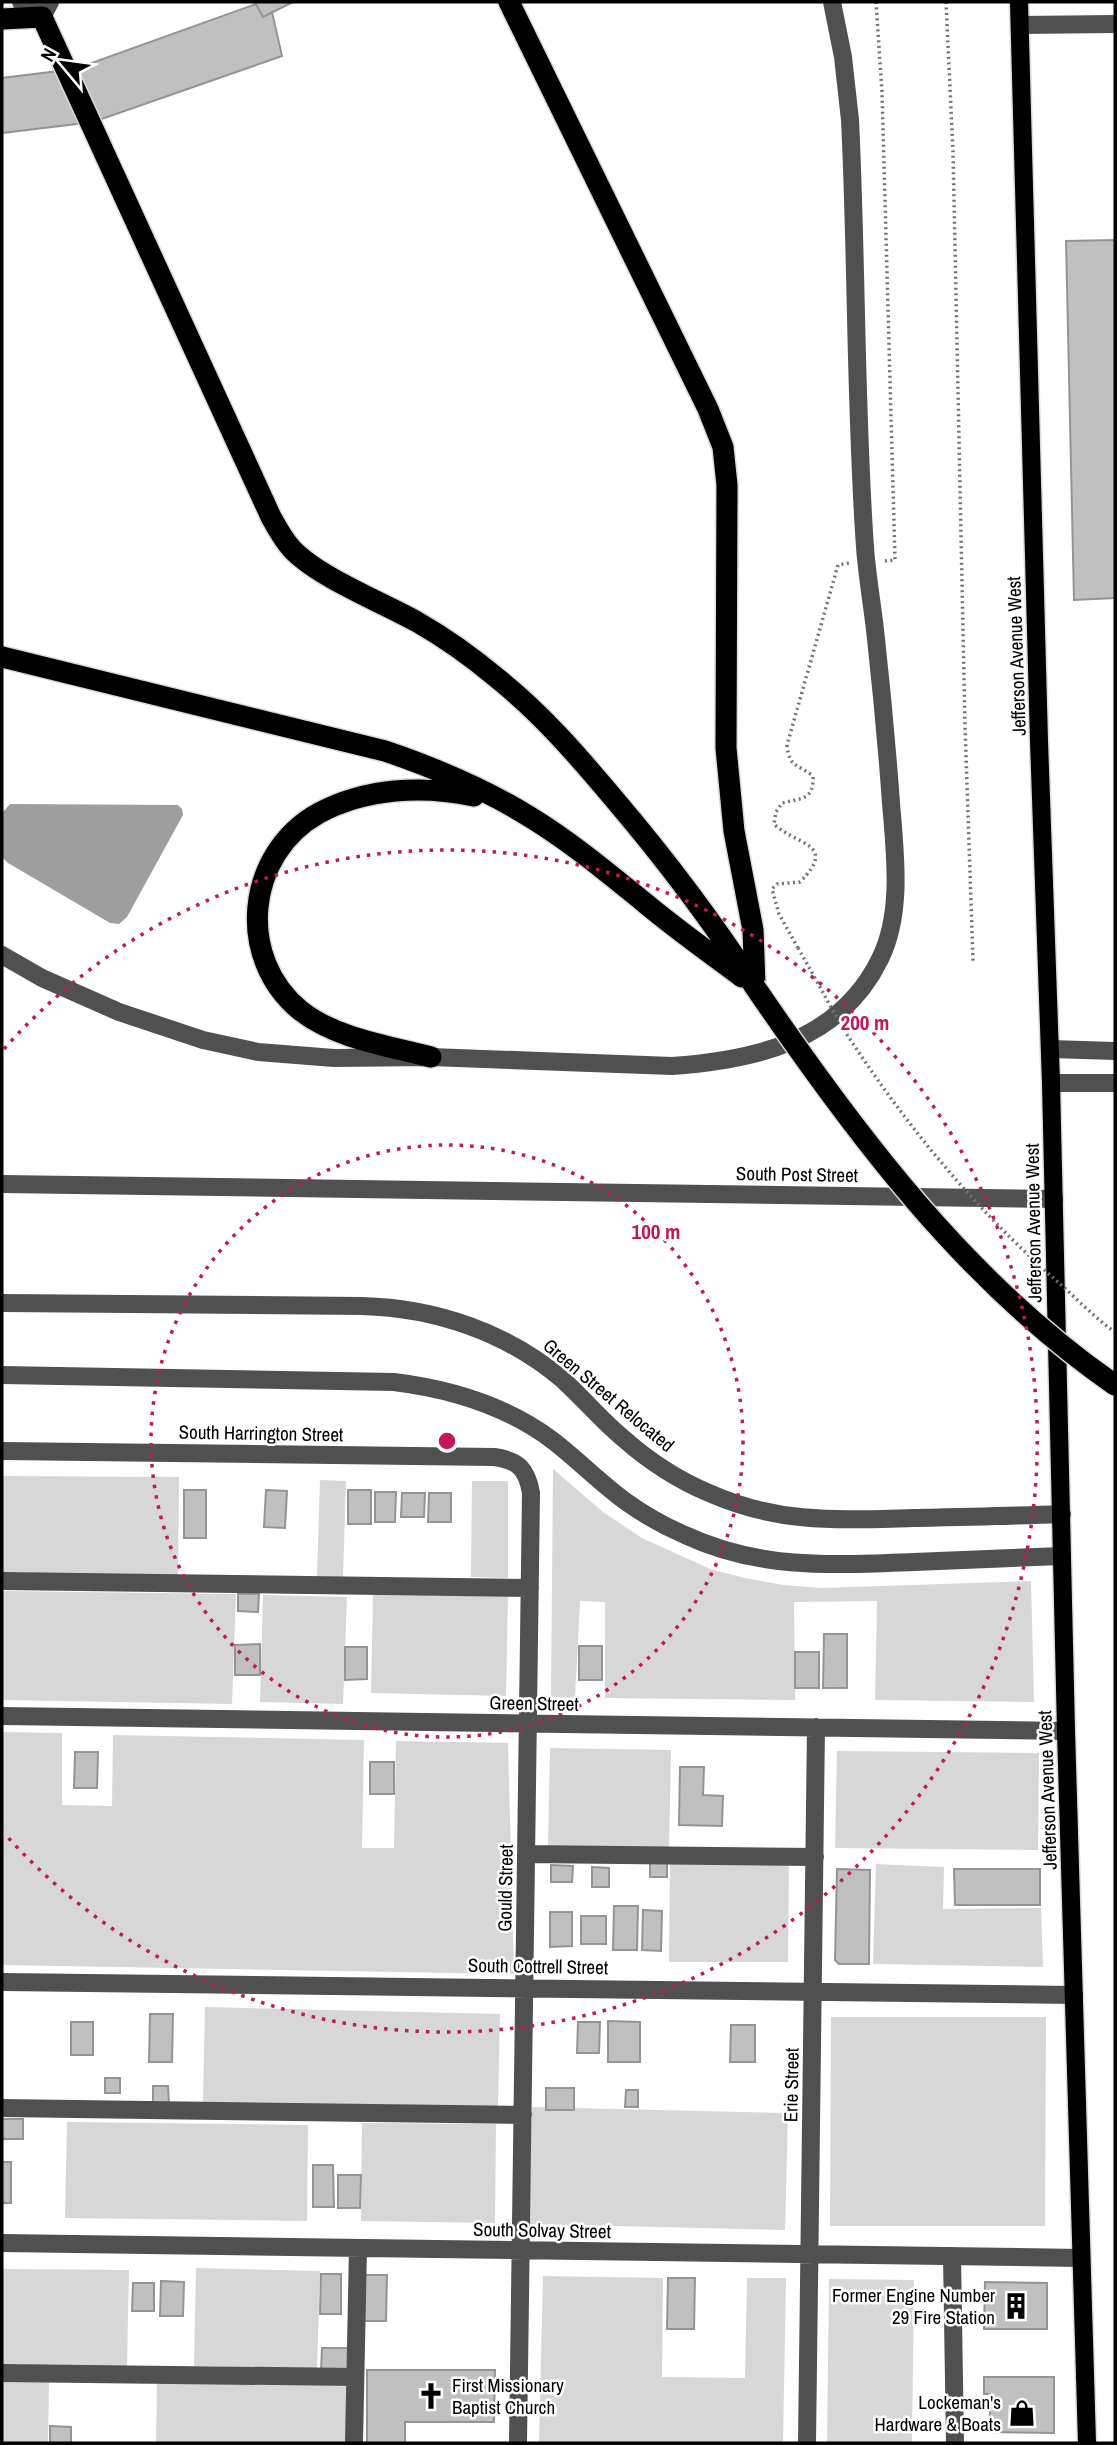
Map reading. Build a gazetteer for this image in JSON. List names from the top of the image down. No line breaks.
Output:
{"streets":{"main road":["Jefferson Avenue West"],"street":["South Post Street","Green Street Relocated","South Harrington Street","Green Street","Gould Street","South Cottrell Street","Erie Street","South Solvay Street"]},"crossings":[["Jefferson Avenue West","South Post Street"],["Jefferson Avenue West","Green Street Relocated"],["Jefferson Avenue West","Green Street"],["Jefferson Avenue West","South Cottrell Street"],["Jefferson Avenue West","South Solvay Street"],["South Harrington Street","Gould Street"],["Green Street","Gould Street"],["Green Street","Erie Street"],["Gould Street","South Cottrell Street"],["Gould Street","South Solvay Street"],["South Cottrell Street","Erie Street"],["Erie Street","South Solvay Street"]],"places":{"building":["Former Engine Number 29 Fire Station"],"church":["First Missionary Baptist Church"],"shop":["Lockeman's Hardware & Boats"]},"north":"top left","rings":["200 m","100 m"]}
